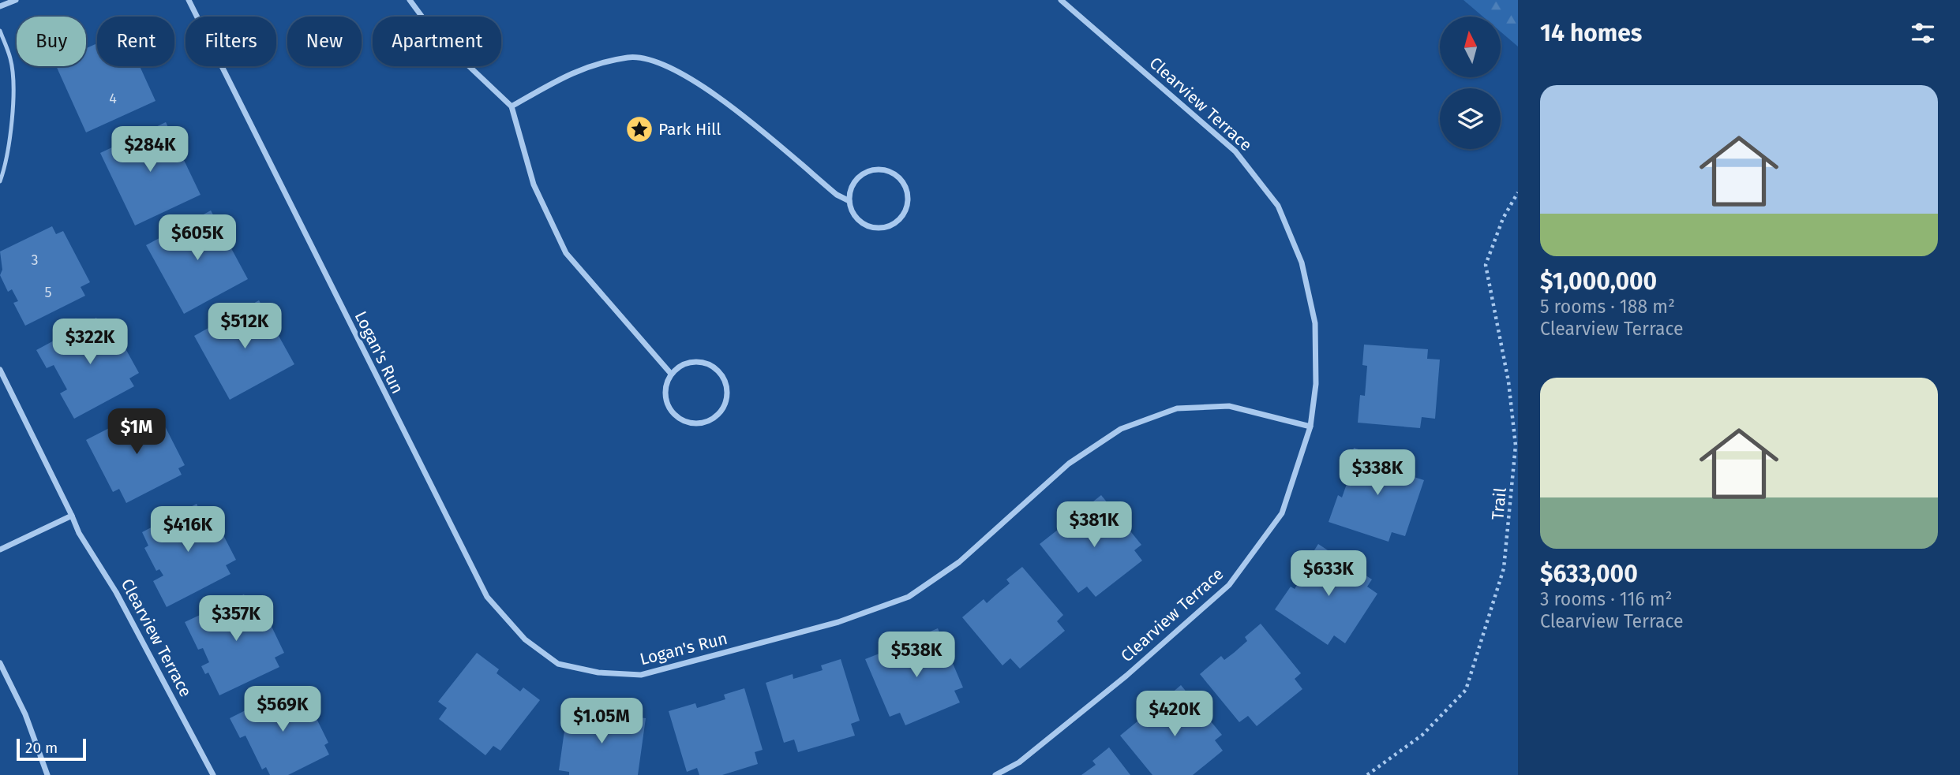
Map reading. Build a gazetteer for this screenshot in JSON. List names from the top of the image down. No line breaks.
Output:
{"streets":{"street":["Clearview Terrace","Logan's Run"],"path":["Trail"]},"crossings":[["Clearview Terrace","Logan's Run"]],"places":{"place":["Park Hill"]},"house_numbers":["4","3","5"],"scale_bar":"20 m","north":"top","page":{"heading":"14 homes","chip":["Buy","Rent","Filters","New","Apartment"],"list":[{"name":"$1,000,000","note":"5 rooms · 188 m² · Clearview Terrace"},{"name":"$633,000","note":"3 rooms · 116 m² · Clearview Terrace"}],"price":["$284K","$605K","$512K","$322K","$1M","$338K","$381K","$416K","$633K","$357K","$538K","$569K","$420K","$1.05M"],"scale":"20 m"}}
